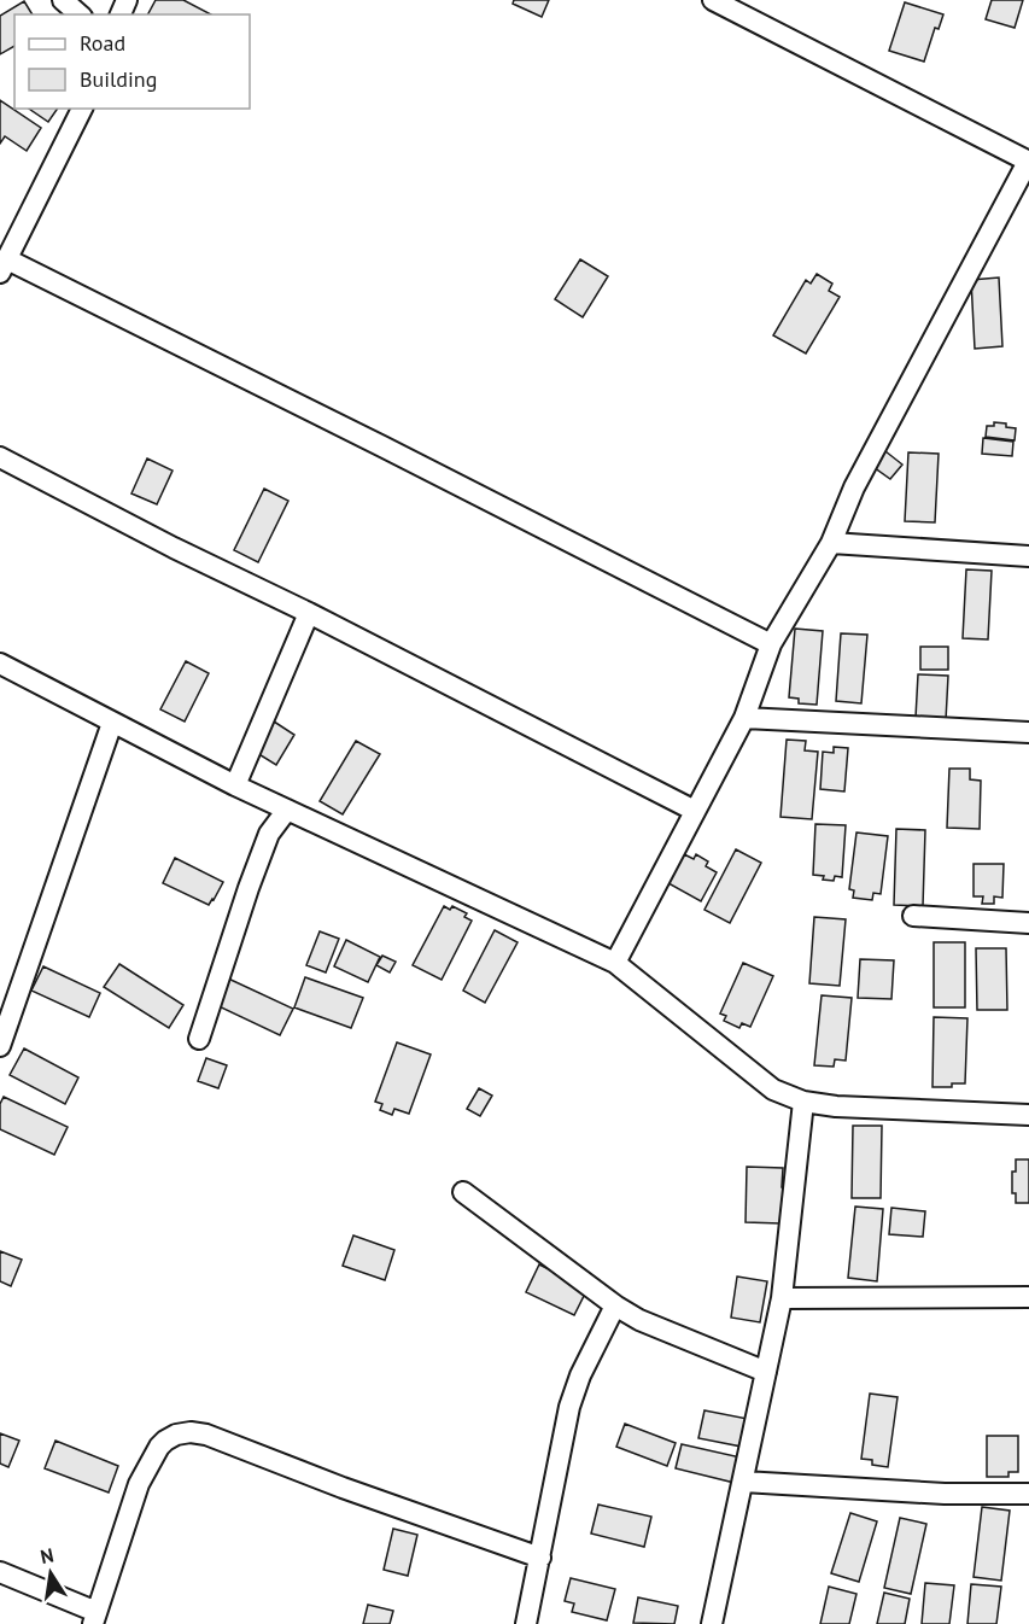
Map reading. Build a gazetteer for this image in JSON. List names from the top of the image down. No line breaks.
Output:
{"legend":["Road","Building"],"north":"top"}
